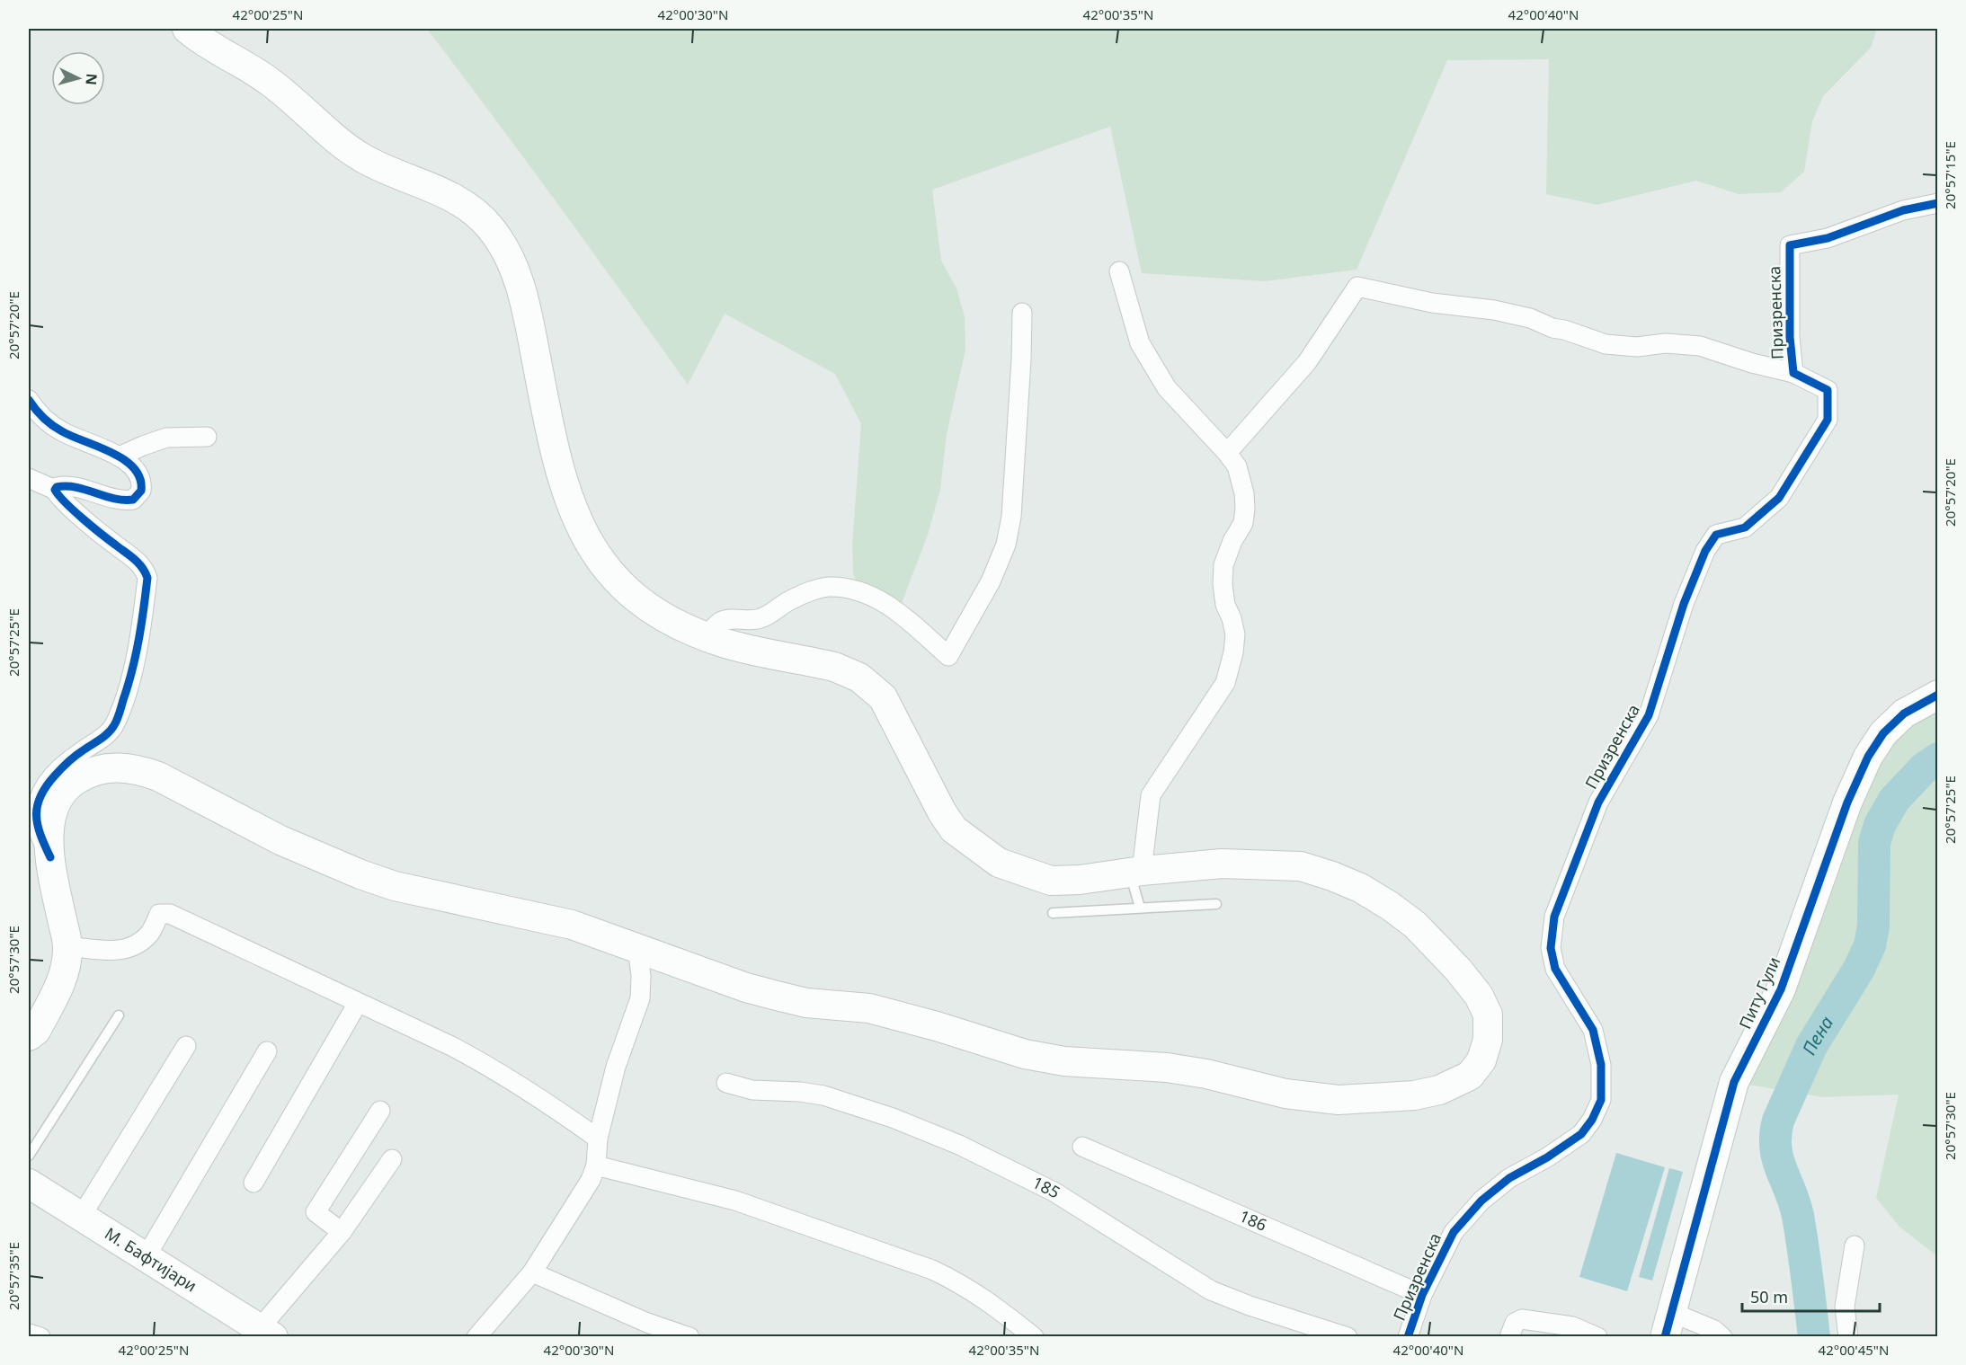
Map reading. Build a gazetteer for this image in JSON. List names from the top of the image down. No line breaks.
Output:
{"streets":{"main road":["Питу Гули","М. Бафтијари"],"street":["Призренска","185","186"]},"crossings":[["Призренска","186"]],"water":["Пена"],"scale_bar":"50 m","north":"right","coordinates":["42°00'25\"N","42°00'30\"N","42°00'35\"N","42°00'40\"N","20°57'15\"E","20°57'20\"E","20°57'25\"E","20°57'30\"E","20°57'35\"E","42°00'45\"N"]}
